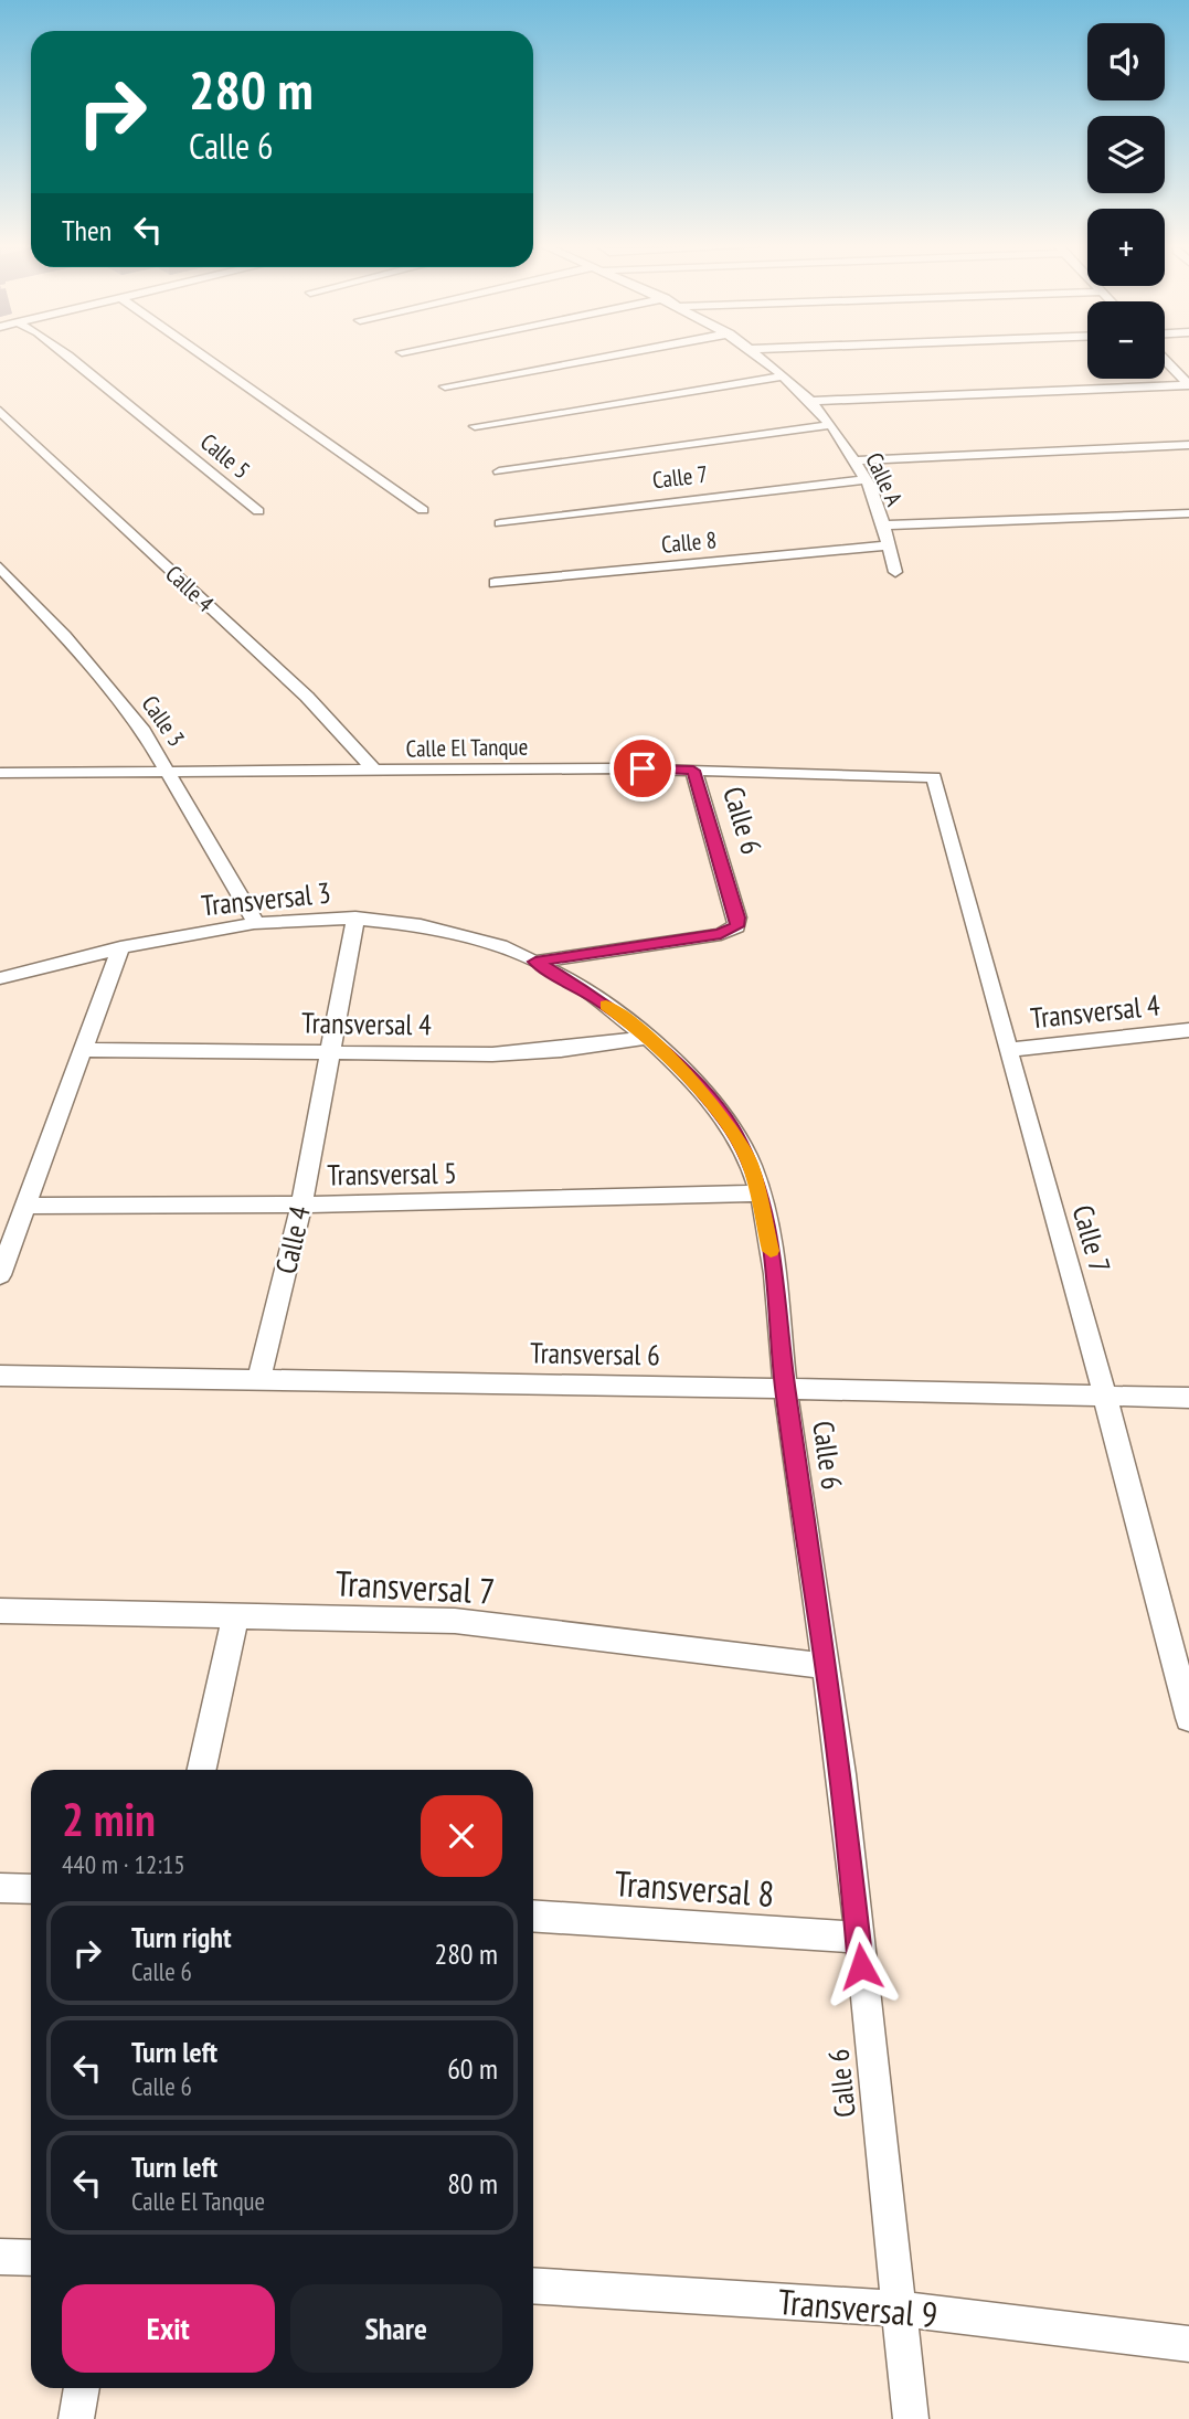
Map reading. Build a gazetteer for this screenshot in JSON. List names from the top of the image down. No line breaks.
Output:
{"streets":{"street":["Calle 5","Calle 7","Calle A","Calle 8","Calle 4","Calle 3","Calle El Tanque","Calle 6","Transversal 3","Transversal 4","Transversal 5","Transversal 6","Transversal 7","Transversal 8","Transversal 9"]},"crossings":[["Calle 7","Calle A"],["Calle 7","Calle El Tanque"],["Calle 7","Transversal 4"],["Calle 7","Transversal 6"],["Calle A","Calle 8"],["Calle 4","Calle El Tanque"],["Calle 4","Transversal 3"],["Calle 4","Transversal 4"],["Calle 4","Transversal 5"],["Calle 4","Transversal 6"],["Calle 3","Calle El Tanque"],["Calle 3","Transversal 3"],["Calle El Tanque","Calle 6"],["Calle 6","Transversal 3"],["Calle 6","Transversal 4"],["Calle 6","Transversal 5"],["Calle 6","Transversal 6"],["Calle 6","Transversal 7"],["Calle 6","Transversal 8"],["Calle 6","Transversal 9"]],"page":{"map_buttons":["+","−"],"turn":["280 m","Calle 6"],"then":"Then","heading":["2 min","440 m · 12:15"],"list":[{"name":"Turn right","note":"Calle 6","value":"280 m"},{"name":"Turn left","note":"Calle 6","value":"60 m"},{"name":"Turn left","note":"Calle El Tanque","value":"80 m"}],"buttons":["Exit","Share"]}}
